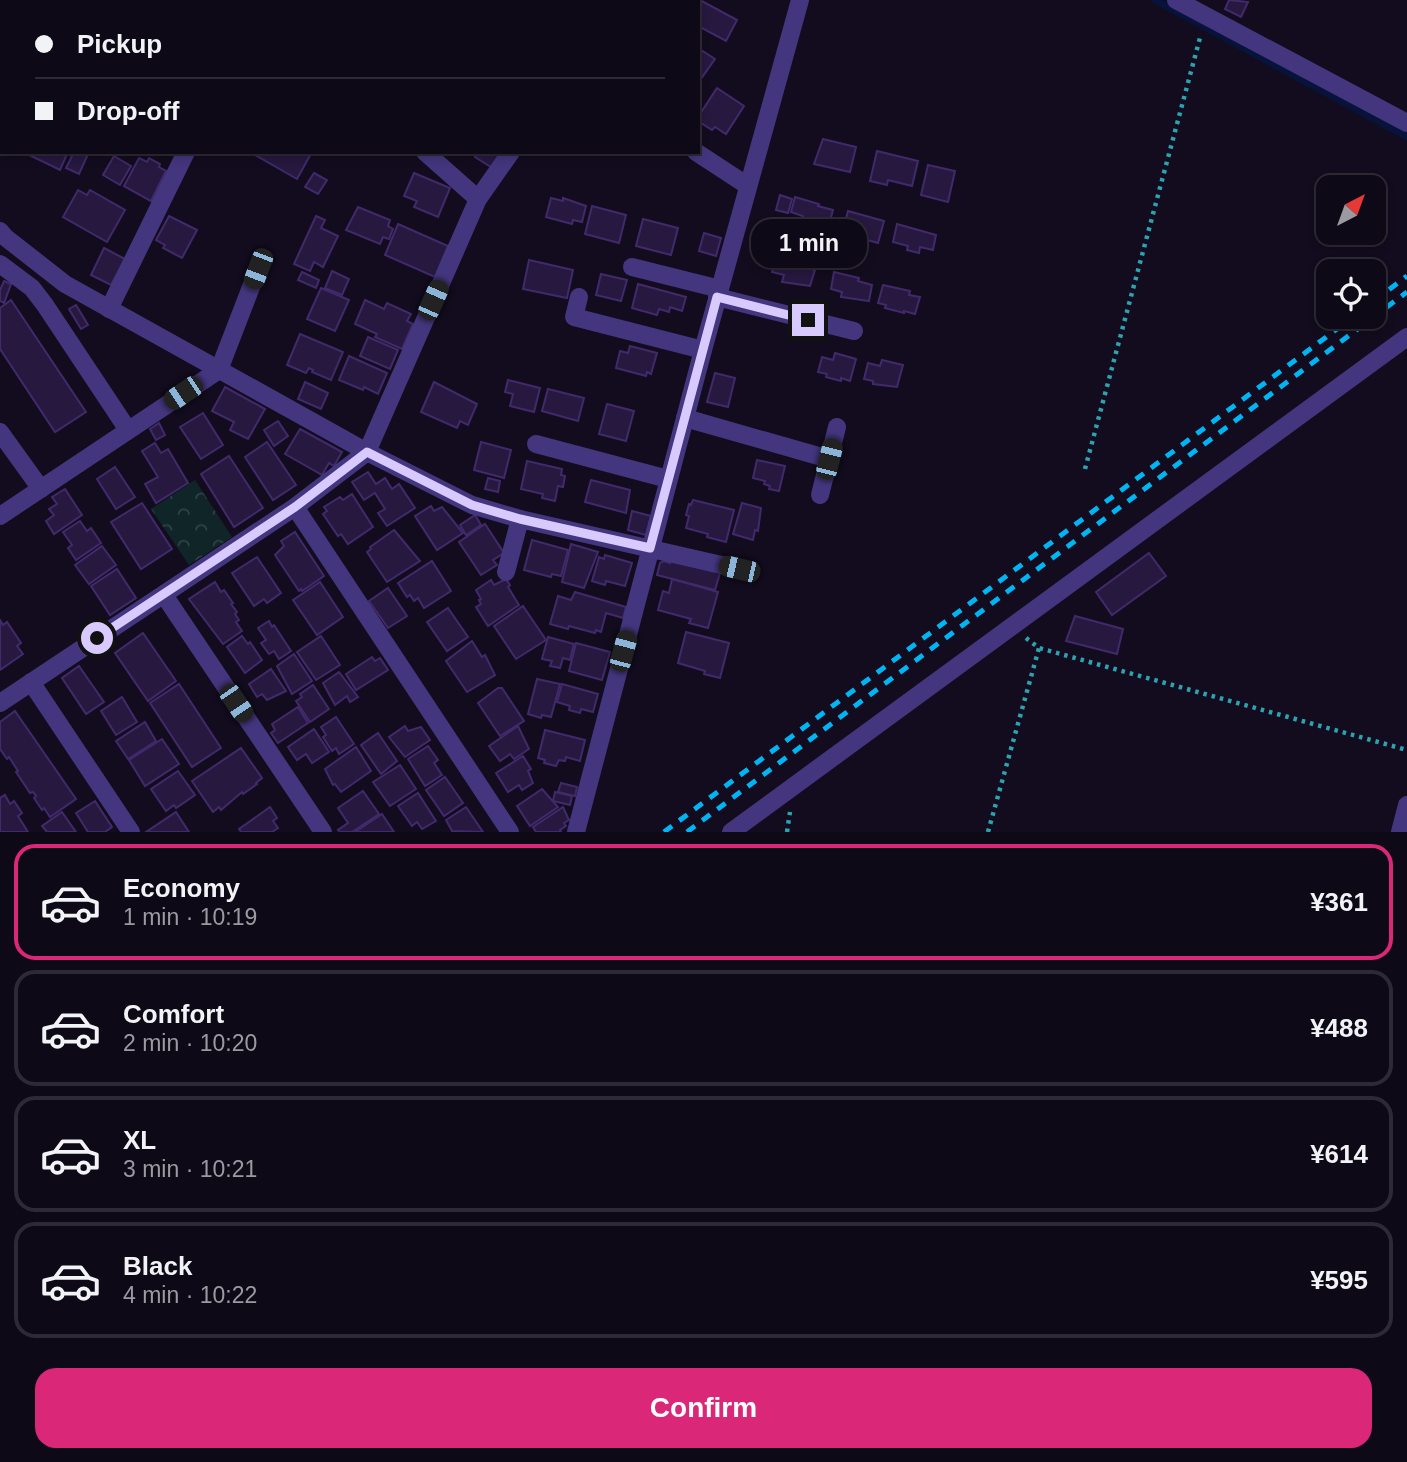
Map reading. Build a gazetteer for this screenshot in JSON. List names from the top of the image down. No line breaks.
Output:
{"north":"top right","page":{"banner":["Pickup","Drop-off"],"bubble":"1 min","list":[{"name":"Economy","note":"1 min · 10:19","value":"¥361"},{"name":"Comfort","note":"2 min · 10:20","value":"¥488"},{"name":"XL","note":"3 min · 10:21","value":"¥614"},{"name":"Black","note":"4 min · 10:22","value":"¥595"}],"buttons":"Confirm"}}
